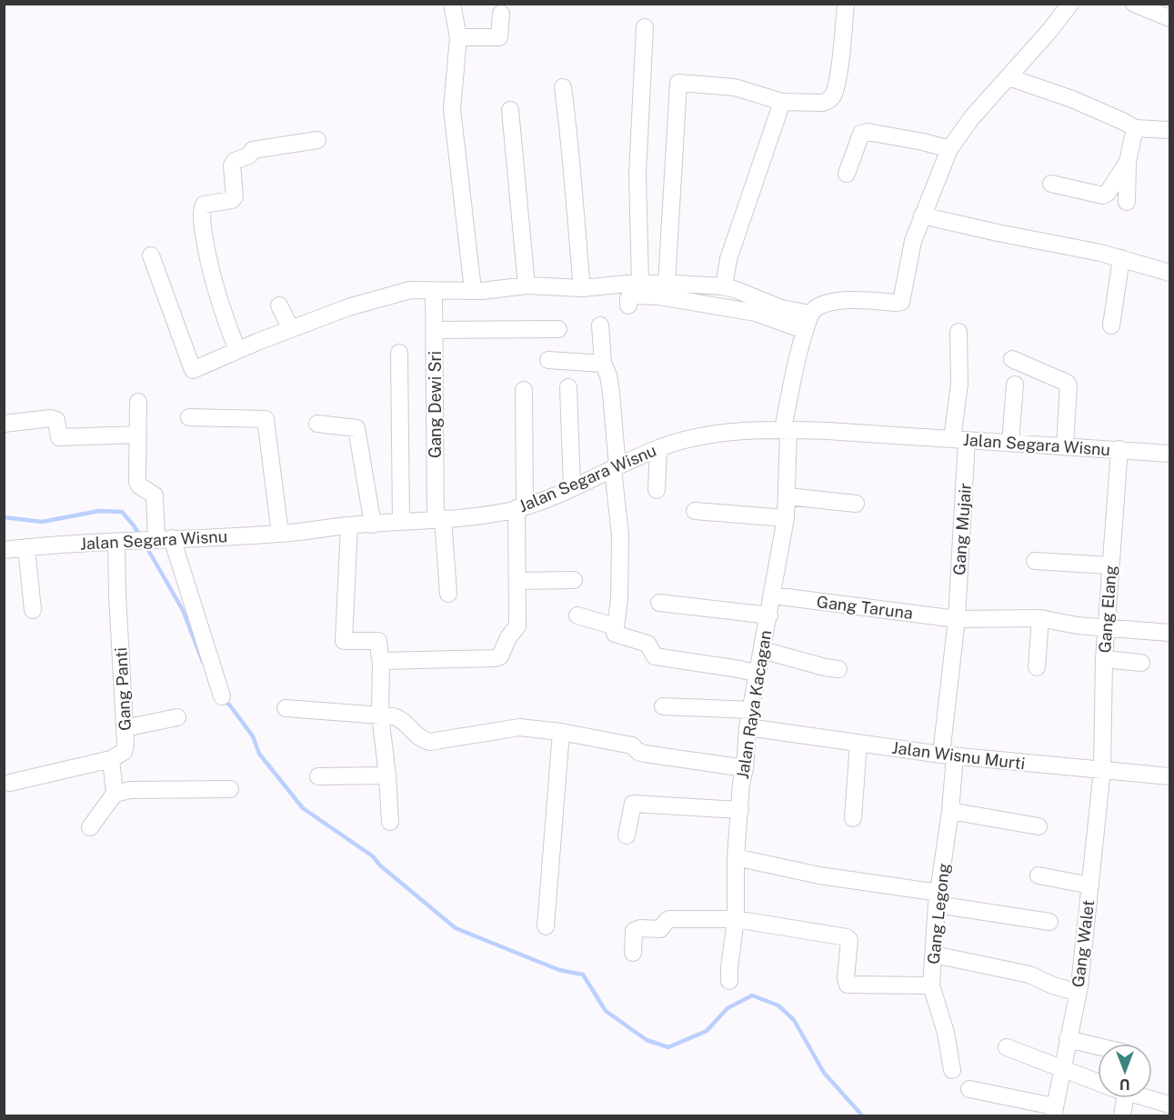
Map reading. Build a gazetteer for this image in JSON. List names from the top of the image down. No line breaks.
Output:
{"streets":{"street":["Gang Dewi Sri","Jalan Segara Wisnu","Gang Mujair","Gang Taruna","Gang Elang","Gang Panti","Jalan Raya Kacagan","Jalan Wisnu Murti","Gang Legong","Gang Walet"]},"crossings":[["Gang Dewi Sri","Jalan Segara Wisnu"],["Jalan Segara Wisnu","Gang Mujair"],["Jalan Segara Wisnu","Gang Elang"],["Jalan Segara Wisnu","Gang Panti"],["Jalan Segara Wisnu","Jalan Raya Kacagan"],["Gang Mujair","Gang Taruna"],["Gang Mujair","Jalan Wisnu Murti"],["Gang Mujair","Gang Legong"],["Gang Taruna","Gang Elang"],["Gang Taruna","Jalan Raya Kacagan"],["Gang Elang","Jalan Wisnu Murti"],["Gang Elang","Gang Walet"],["Jalan Raya Kacagan","Jalan Wisnu Murti"],["Jalan Wisnu Murti","Gang Legong"],["Jalan Wisnu Murti","Gang Walet"]],"north":"bottom"}
